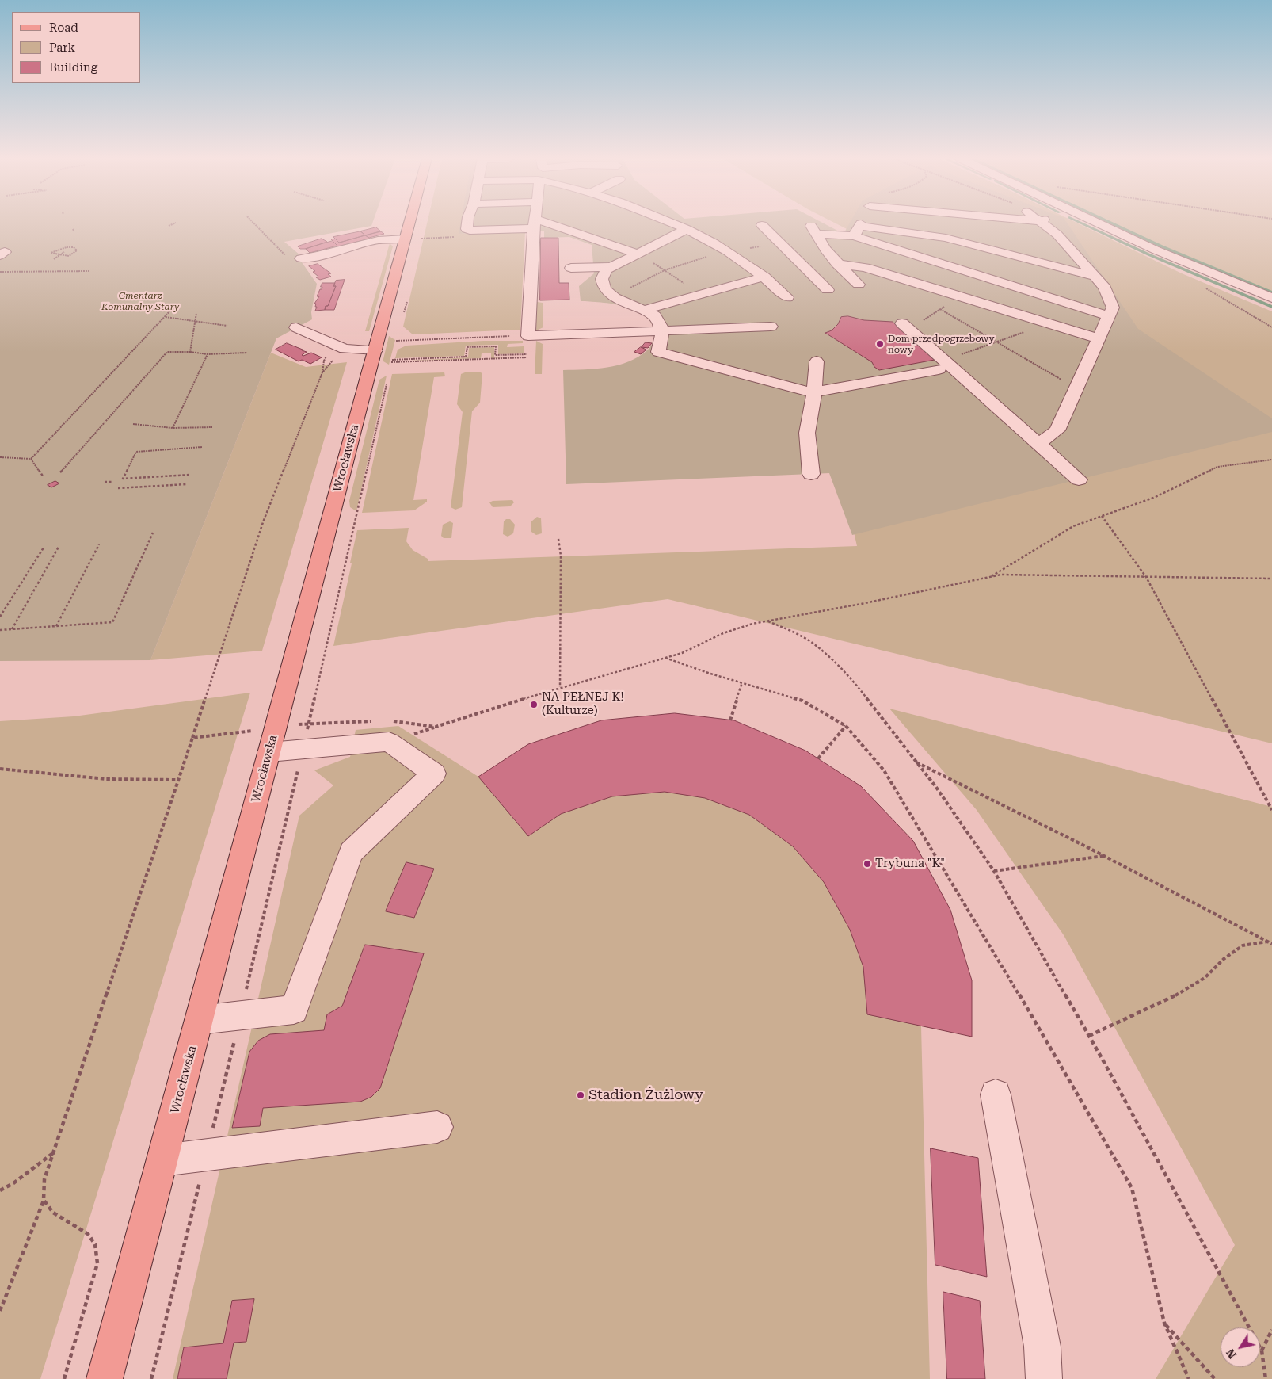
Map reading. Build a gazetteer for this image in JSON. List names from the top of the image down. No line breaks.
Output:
{"streets":{"main road":["Wrocławska"]},"parks":["Cmentarz Komunalny Stary"],"places":["Dom przedpogrzebowy nowy","NA PEŁNEJ K! (Kulturze)","Trybuna \"K\"","Stadion Żużlowy"],"legend":["Road","Park","Building"],"north":"bottom left"}
